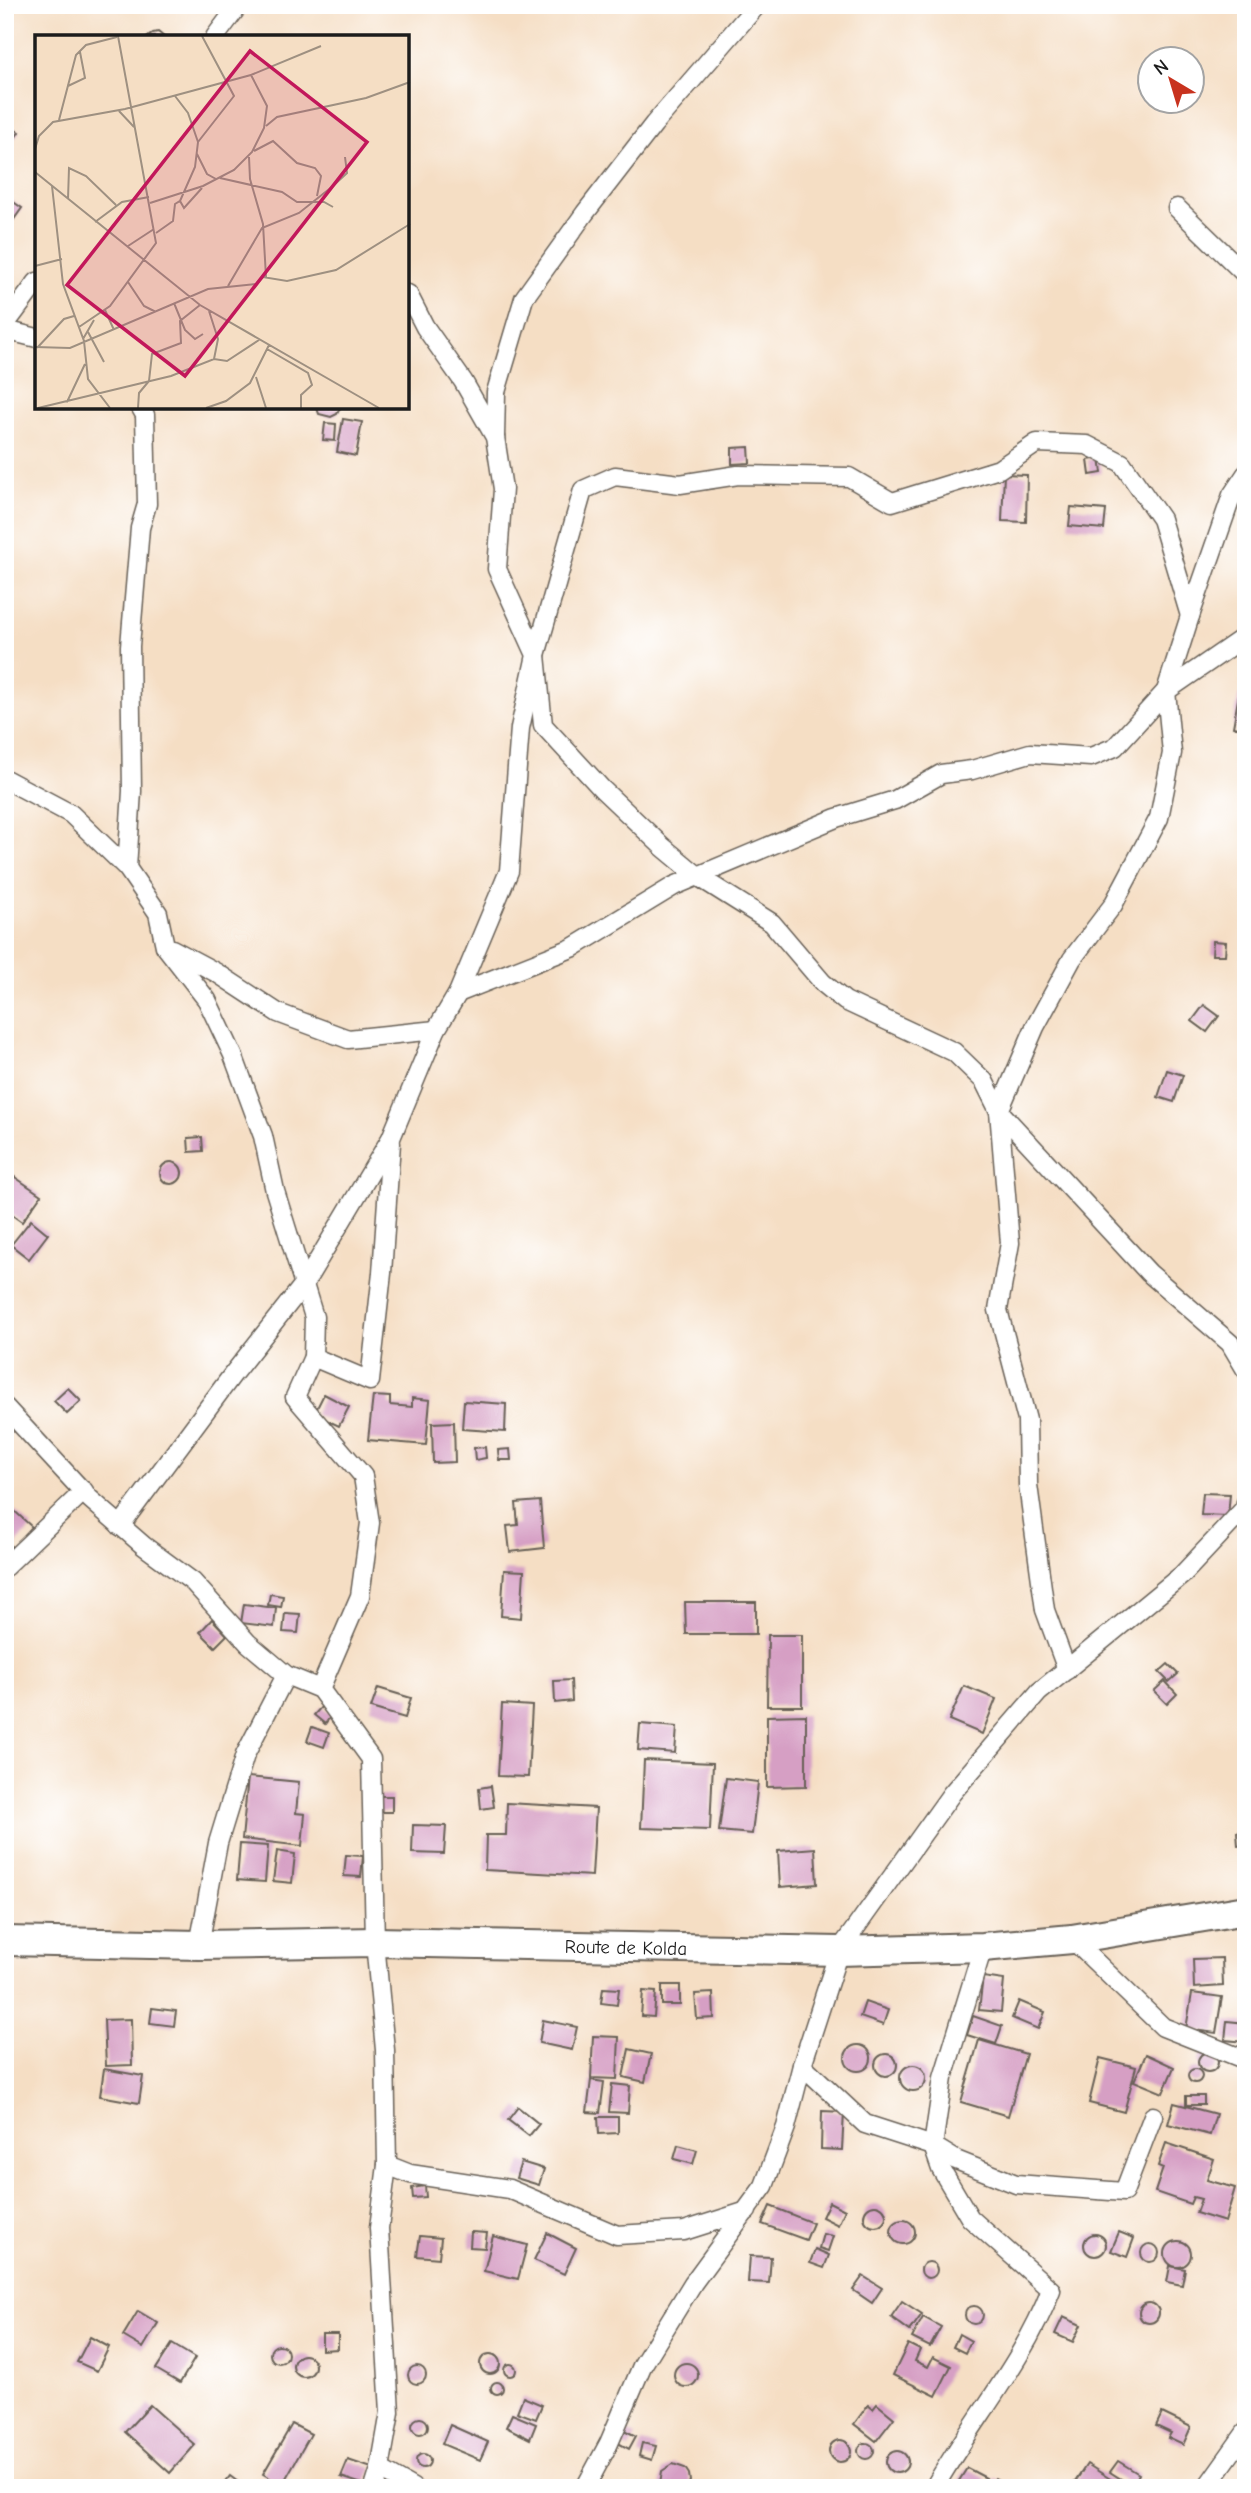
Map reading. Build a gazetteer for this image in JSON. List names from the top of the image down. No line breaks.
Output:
{"streets":{"main road":["Route de Kolda"]},"north":"top left"}
